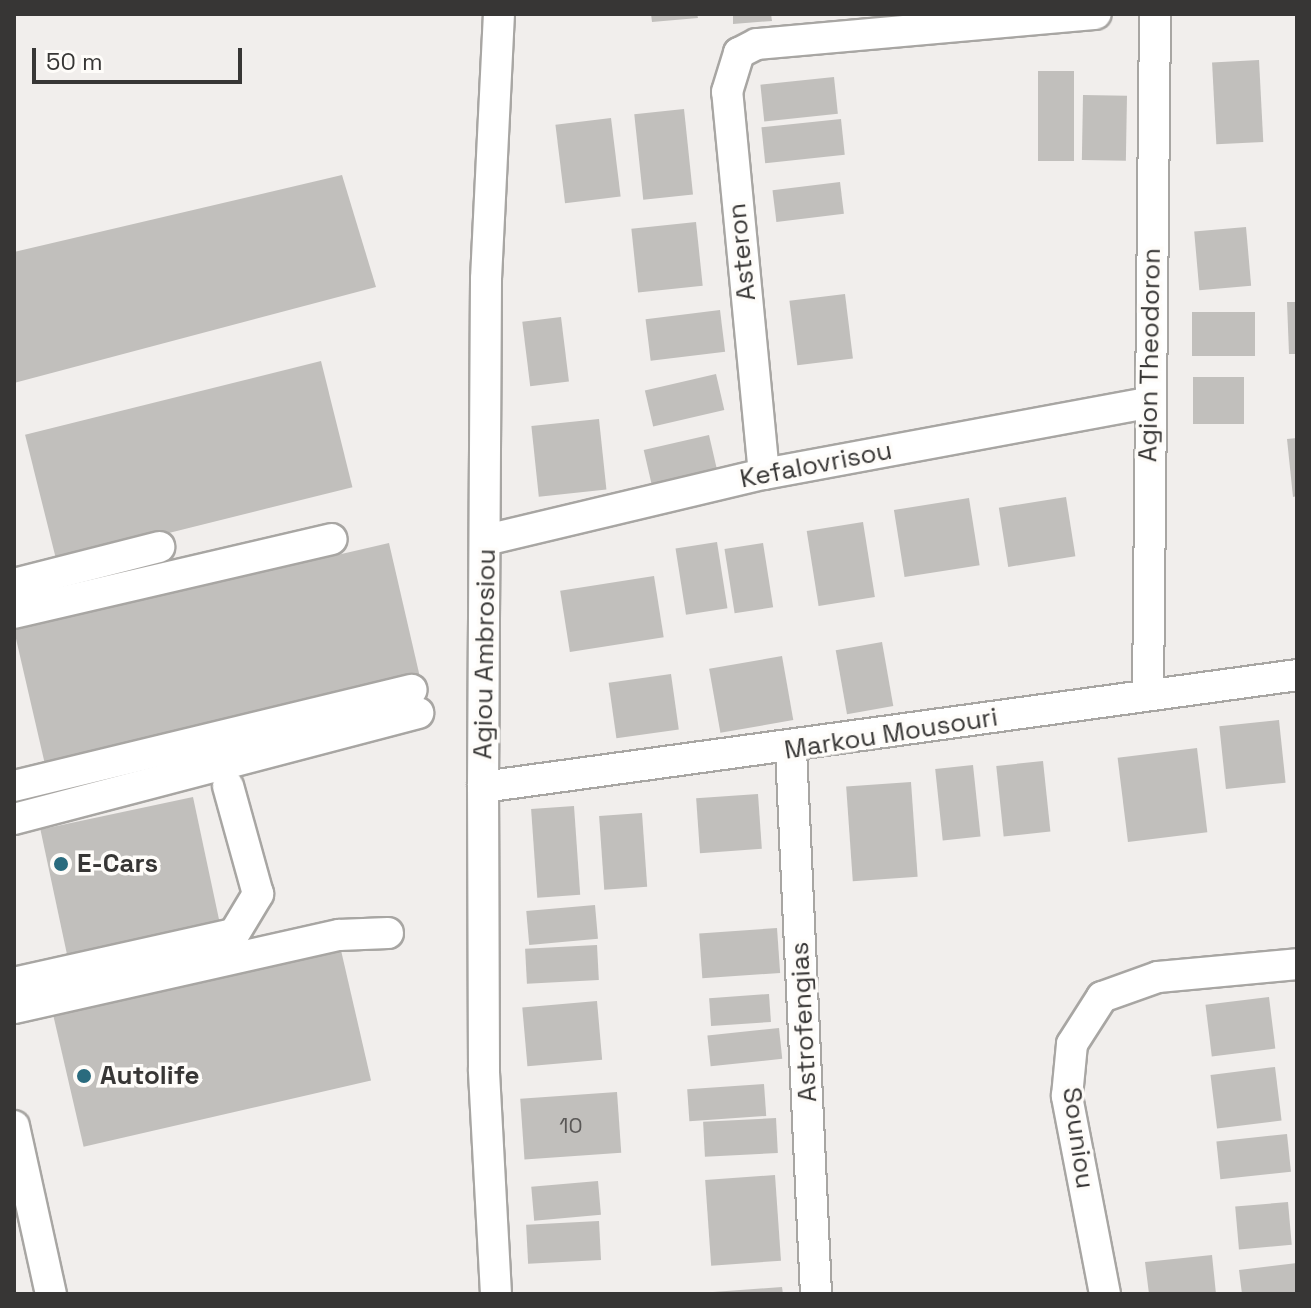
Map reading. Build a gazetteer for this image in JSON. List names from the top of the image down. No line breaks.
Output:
{"streets":{"street":["Asteron","Agion Theodoron","Kefalovrisou","Agiou Ambrosiou","Markou Mousouri","Astrofengias","Souniou"]},"crossings":[["Asteron","Kefalovrisou"],["Agion Theodoron","Kefalovrisou"],["Agion Theodoron","Markou Mousouri"],["Kefalovrisou","Agiou Ambrosiou"],["Agiou Ambrosiou","Markou Mousouri"],["Markou Mousouri","Astrofengias"]],"places":["E-Cars","Autolife"],"house_numbers":["10"],"scale_bar":"50 m"}
